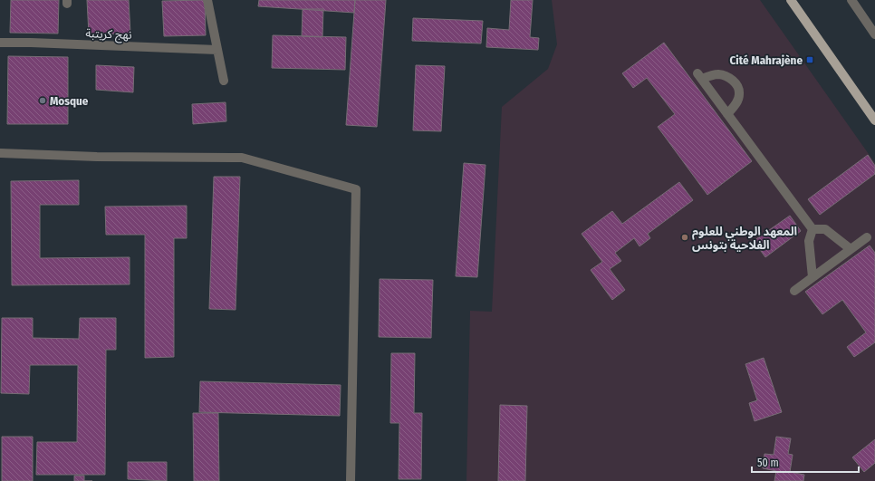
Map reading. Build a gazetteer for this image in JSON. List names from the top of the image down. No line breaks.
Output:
{"streets":{"street":["نهج كريتبة"]},"places":{"transit":["Cité Mahrajène"],"other":["Mosque","المعهد الوطني للعلوم الفلاحية بتونس"]},"scale_bar":"50 m"}
